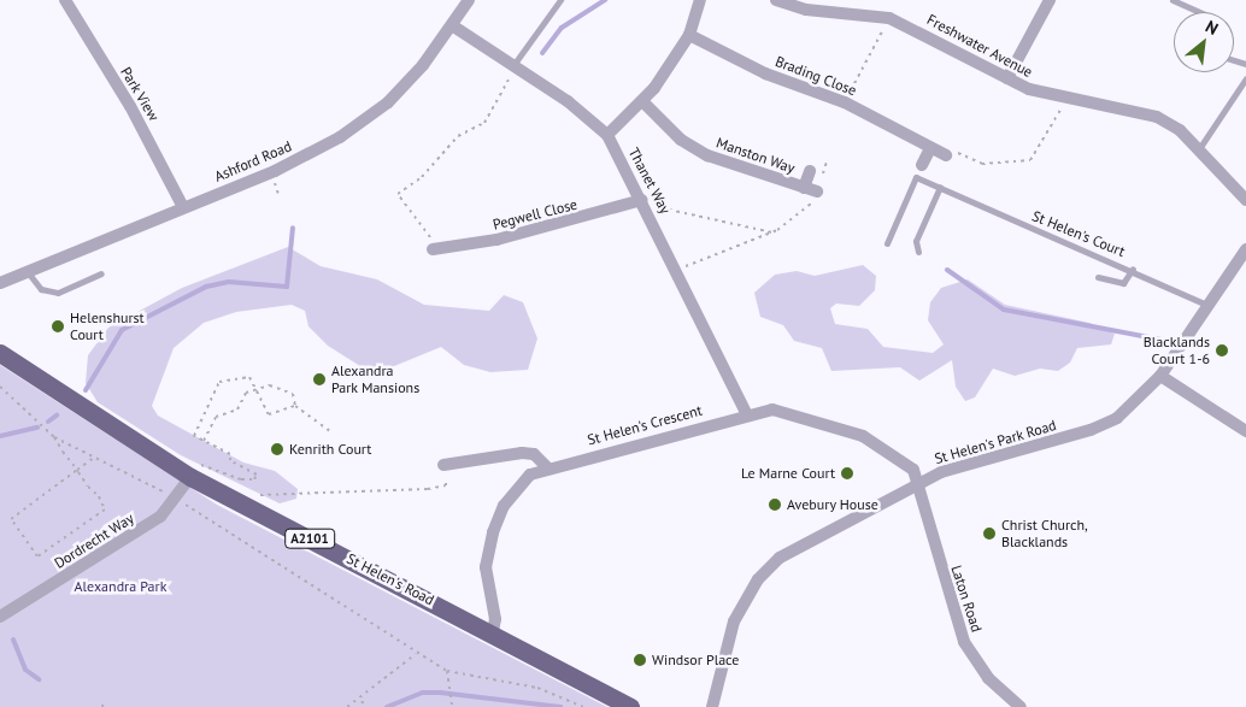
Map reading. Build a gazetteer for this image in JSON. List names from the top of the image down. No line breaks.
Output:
{"streets":{"main road":["A2101","St Helen's Road"],"street":["Freshwater Avenue","Brading Close","Park View","Manston Way","Ashford Road","Thanet Way","Pegwell Close","St Helen's Crescent","St Helen's Park Road","Dordrecht Way","Laton Road"],"lane":["St Helen's Court"]},"crossings":[["Park View","Ashford Road"],["Ashford Road","Thanet Way"],["Thanet Way","Pegwell Close"],["Thanet Way","St Helen's Crescent"],["St Helen's Court","St Helen's Park Road"],["St Helen's Crescent","St Helen's Park Road"],["St Helen's Crescent","St Helen's Road"],["St Helen's Crescent","Laton Road"],["St Helen's Park Road","Laton Road"],["Dordrecht Way","St Helen's Road"]],"parks":["Alexandra Park"],"places":["Helenshurst Court","Blacklands Court 1-6","Alexandra Park Mansions","Kenrith Court","Le Marne Court","Avebury House","Christ Church, Blacklands","Windsor Place"],"north":"top right"}
